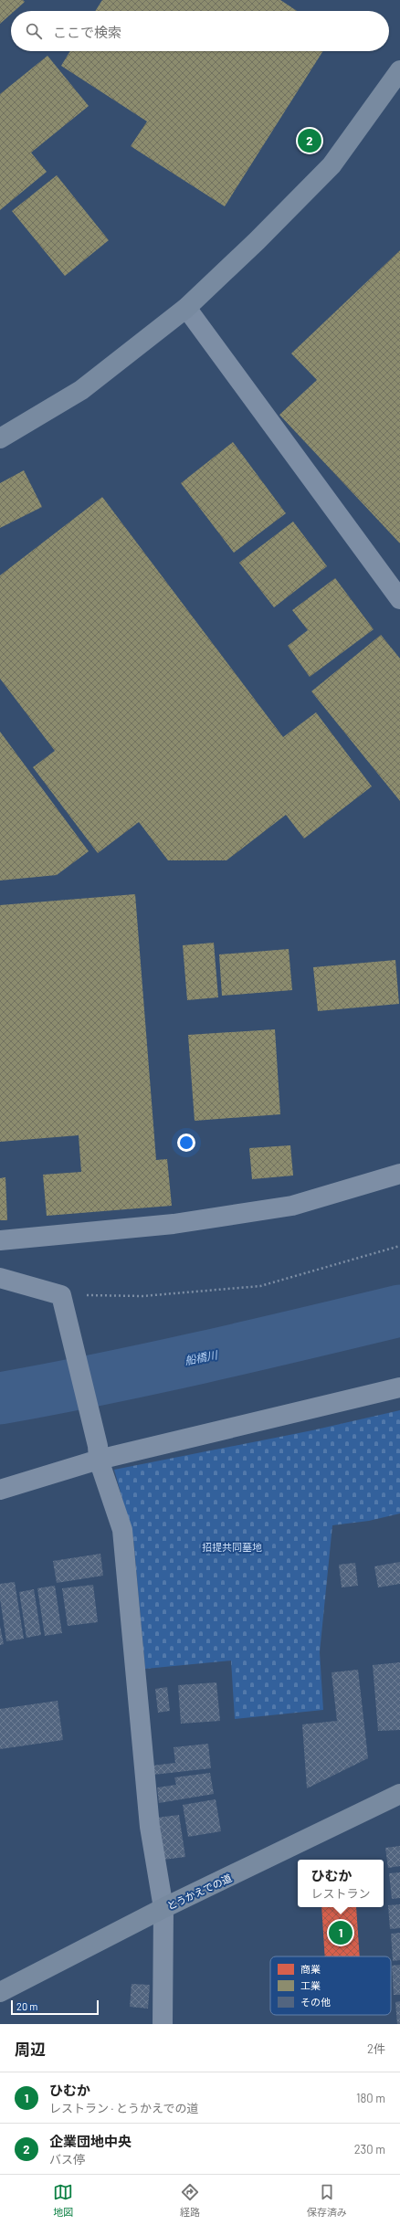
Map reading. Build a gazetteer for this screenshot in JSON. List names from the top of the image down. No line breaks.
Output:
{"streets":{"street":["とうかえでの道"]},"water":["船橋川"],"parks":["招提共同墓地"],"legend":["商業","工業","その他"],"scale_bar":"20 m","page":{"search":"ここで検索","pins":["2","1"],"popup":["ひむか","レストラン"],"scale":"20 m","heading":["周辺","2件"],"list":[{"mark":"1","name":"ひむか","note":"レストラン · とうかえでの道","value":"180 m"},{"mark":"2","name":"企業団地中央","note":"バス停","value":"230 m"}],"nav":["地図","経路","保存済み"]}}
